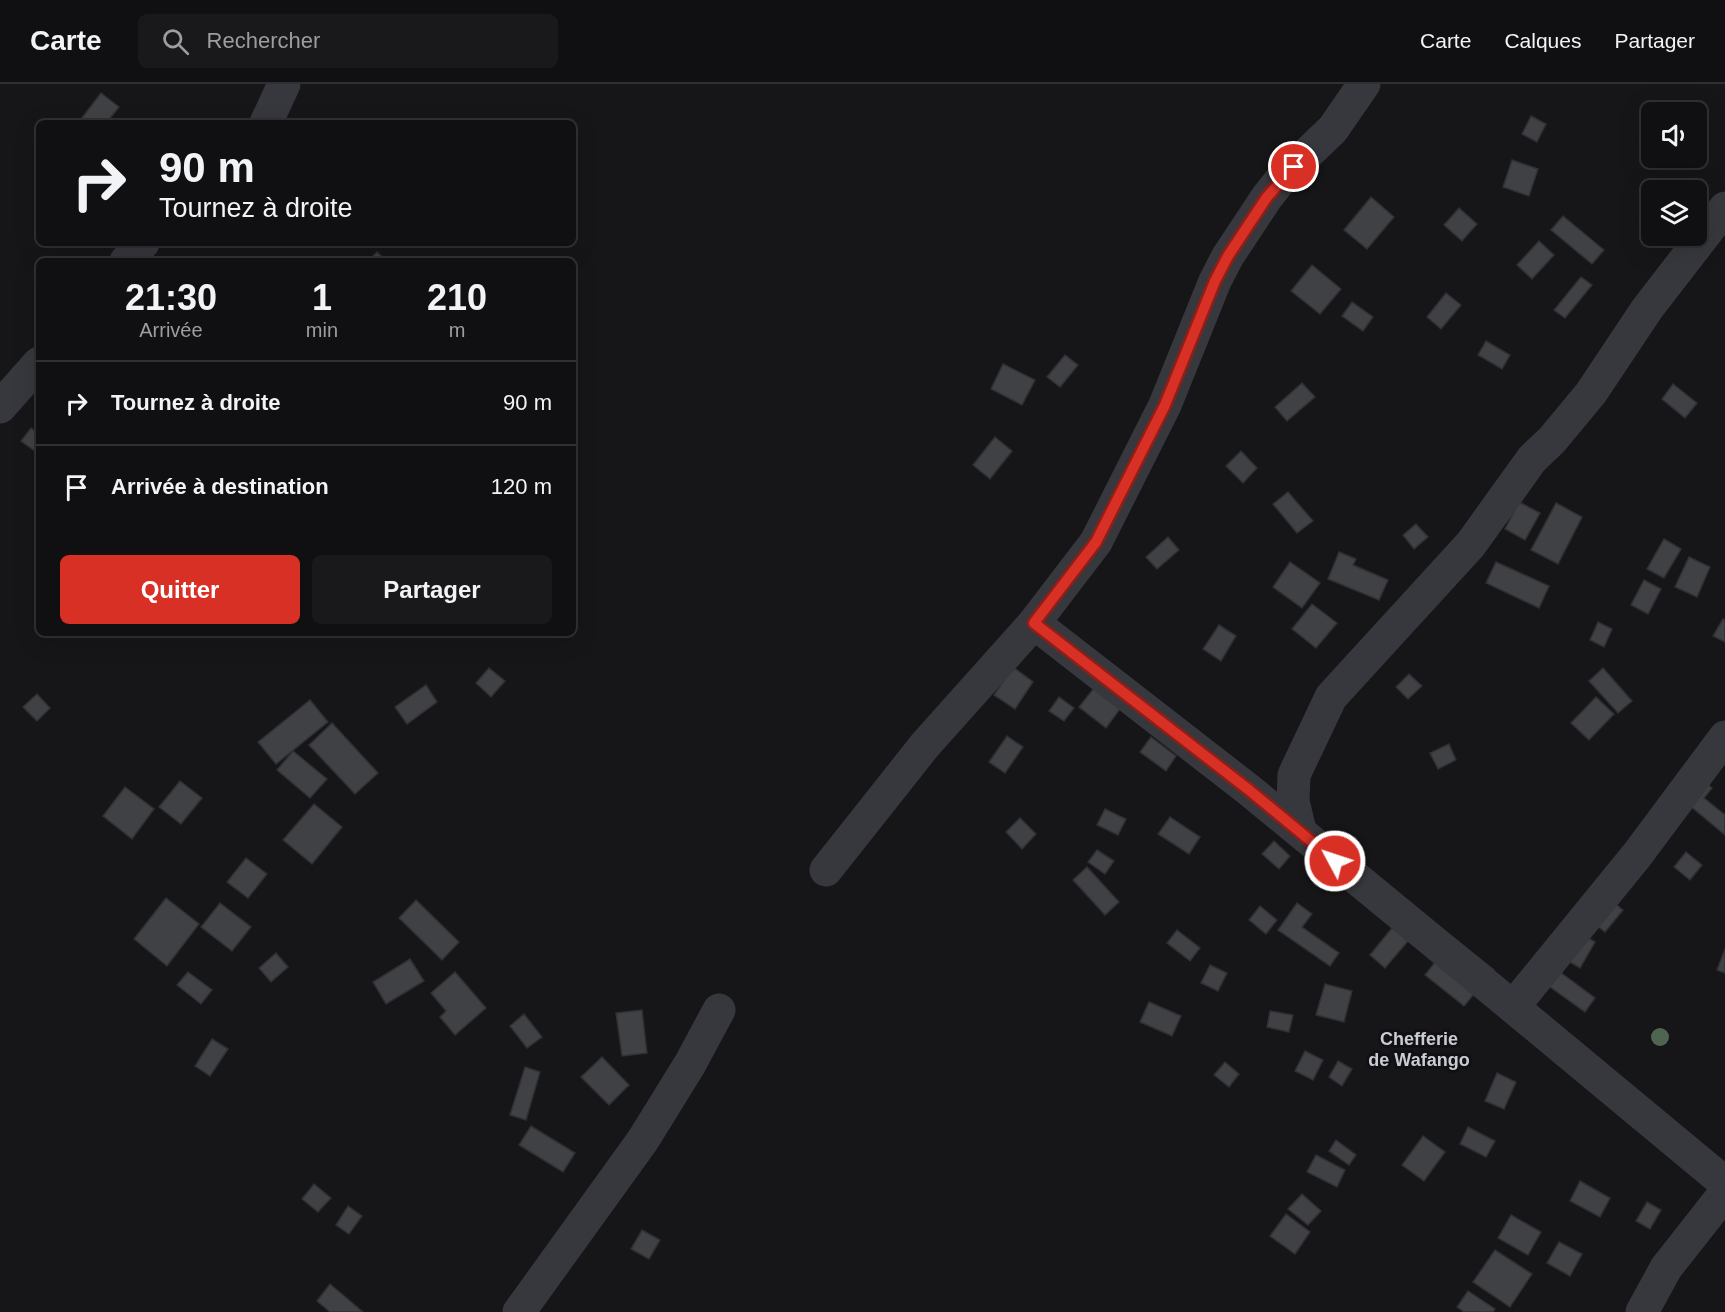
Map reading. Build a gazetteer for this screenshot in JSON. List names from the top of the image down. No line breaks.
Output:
{"districts":["Chefferie de Wafango"],"page":{"header":"Carte","search":"Rechercher","nav":["Carte","Calques","Partager"],"turn":["90 m","Tournez à droite"],"eta":["21:30","Arrivée","1","min","210","m"],"list":[{"name":"Tournez à droite","value":"90 m"},{"name":"Arrivée à destination","value":"120 m"}],"buttons":["Quitter","Partager"]}}
